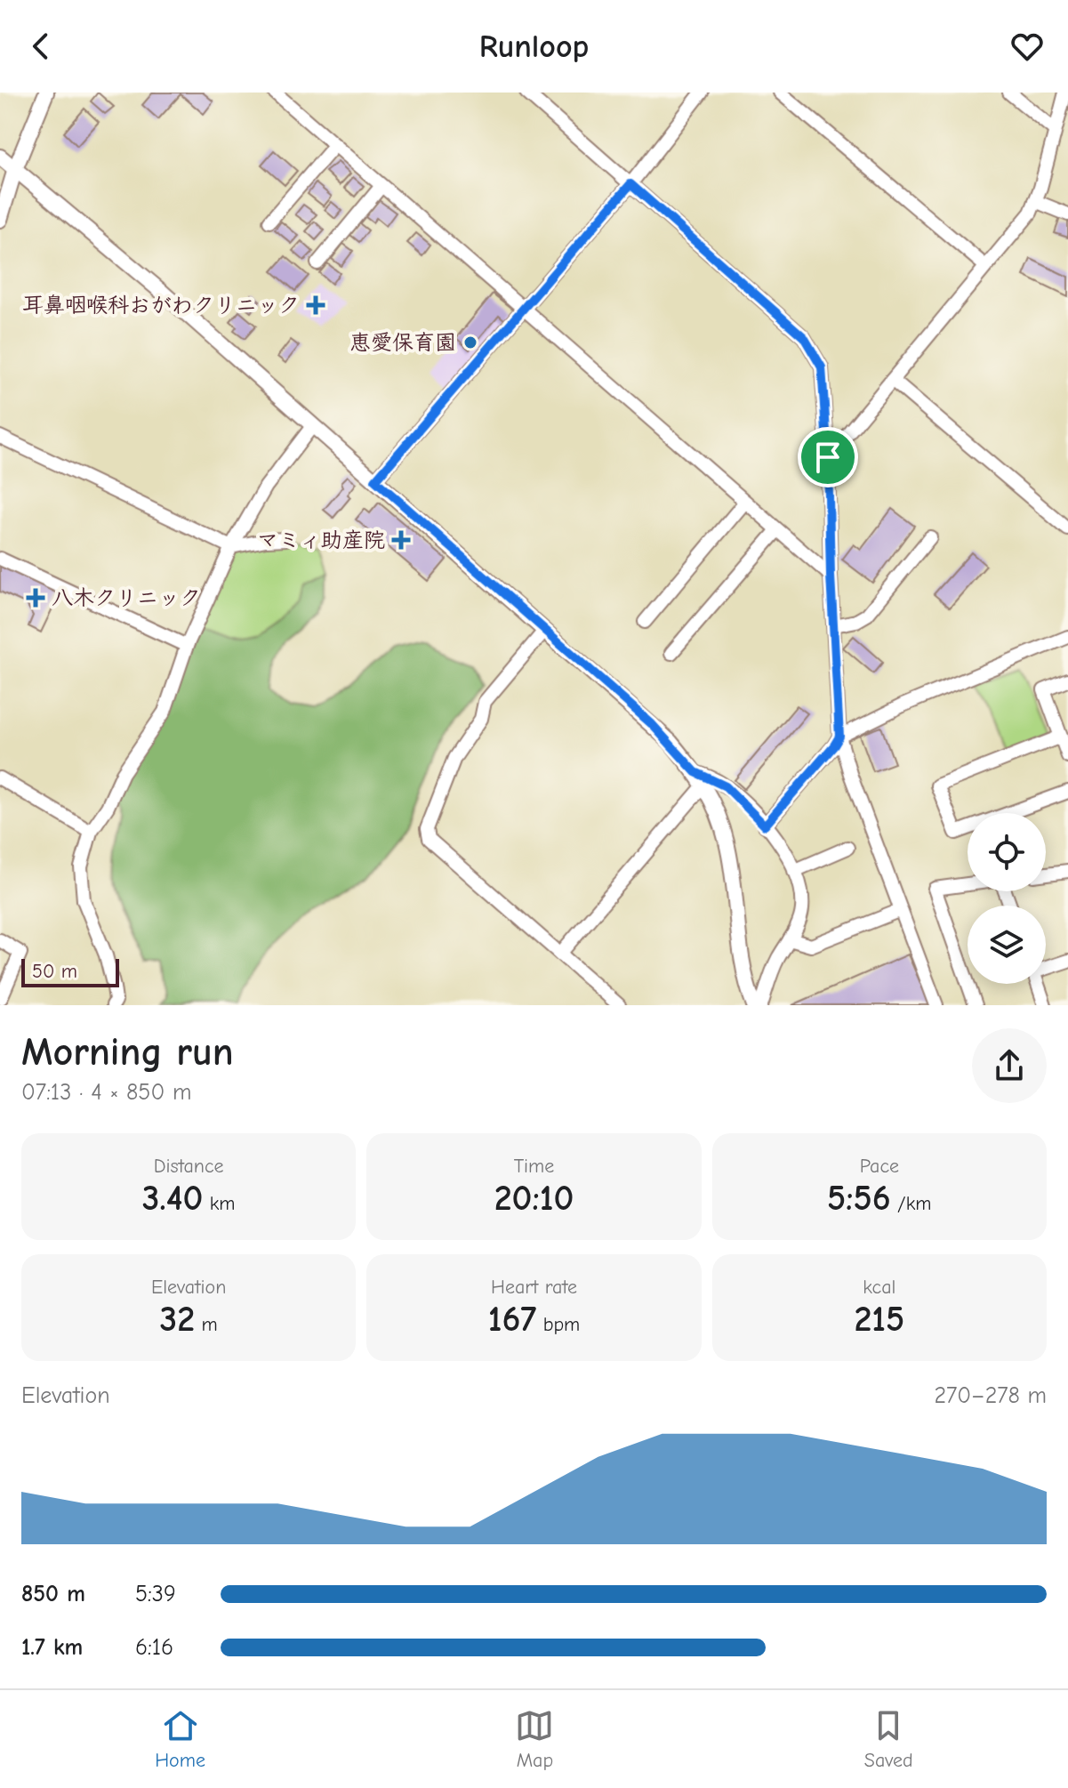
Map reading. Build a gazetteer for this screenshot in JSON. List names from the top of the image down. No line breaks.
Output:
{"places":{"health":["耳鼻咽喉科おがわクリニック","マミィ助産院","八木クリニック"],"other":["恵愛保育園"]},"scale_bar":"50 m","page":{"header":"Runloop","scale":"50 m","heading":["Morning run","07:13 · 4 × 850 m"],"stats":[["Distance","3.40 km"],["Time","20:10"],["Pace","5:56 /km"],["Elevation","32 m"],["Heart rate","167 bpm"],["kcal","215"]],"chart":["Elevation","270–278 m"],"list":[{"name":"850 m","note":"5:39"},{"name":"1.7 km","note":"6:16"}],"tabs":["Home","Map","Saved"]}}
